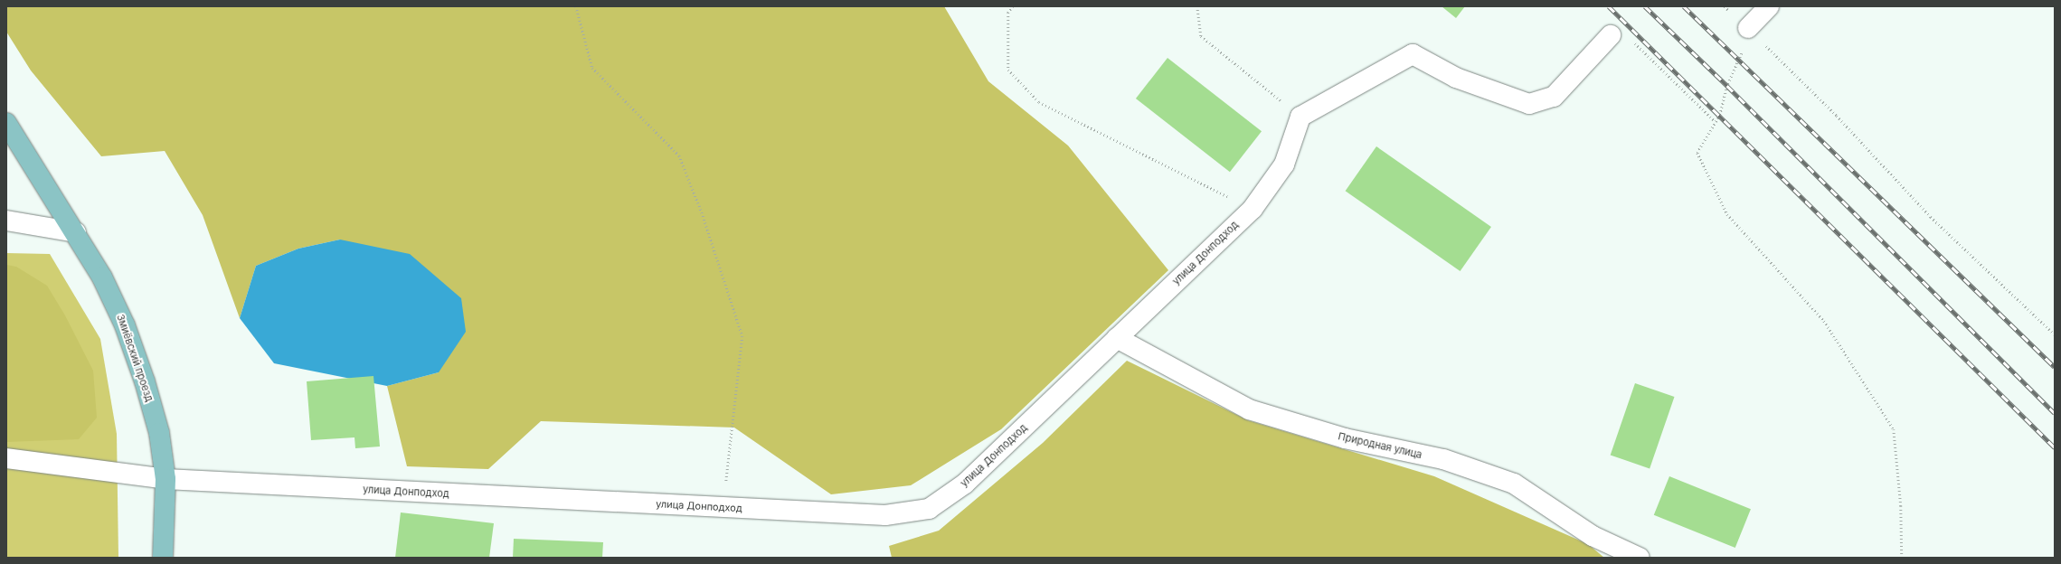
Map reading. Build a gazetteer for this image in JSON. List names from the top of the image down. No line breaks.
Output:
{"streets":{"main road":["Змиёвский проезд"],"street":["улица Донподход","Природная улица"]},"crossings":[["улица Донподход","Змиёвский проезд"],["улица Донподход","Природная улица"]]}
